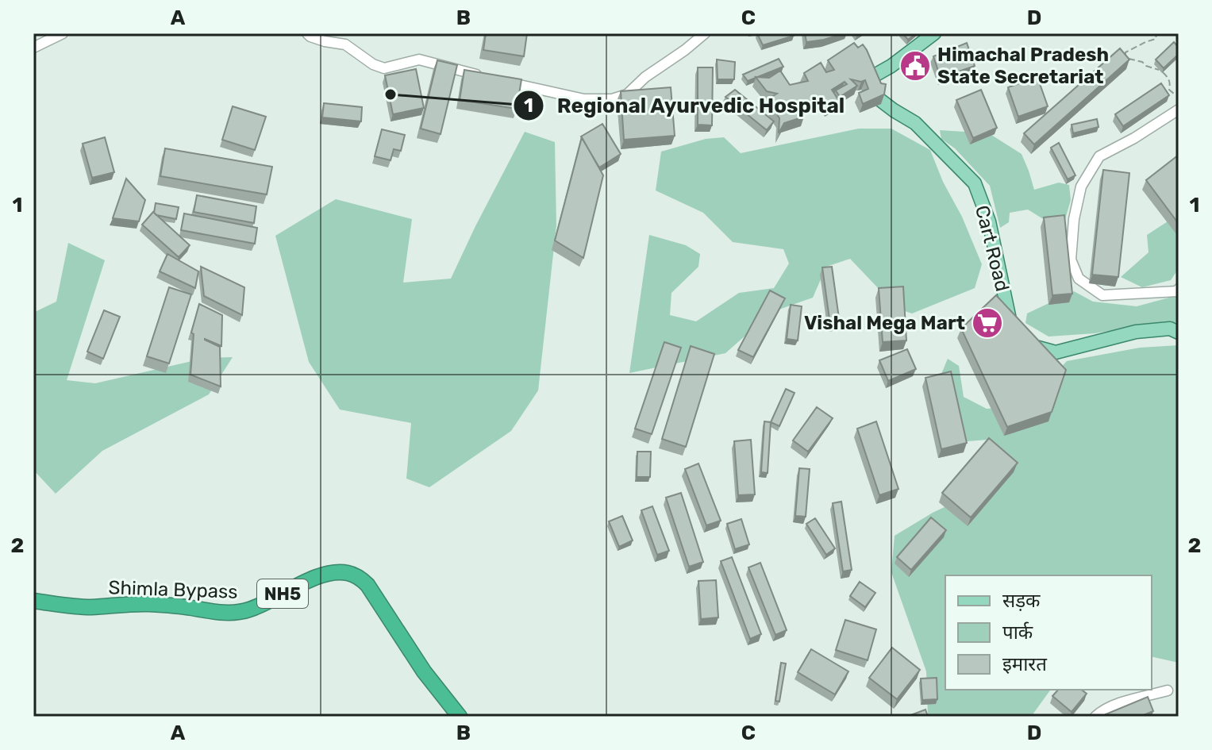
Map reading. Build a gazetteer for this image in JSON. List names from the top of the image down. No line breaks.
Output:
{"streets":{"highway":["Shimla Bypass","NH5"],"main road":["Cart Road"]},"places":{"public building":["Himachal Pradesh State Secretariat"],"other":["Regional Ayurvedic Hospital"],"supermarket":["Vishal Mega Mart"]},"legend":["सड़क","पार्क","इमारत"],"grid":{"columns":["A","B","C","D"],"rows":["1","2"]}}
